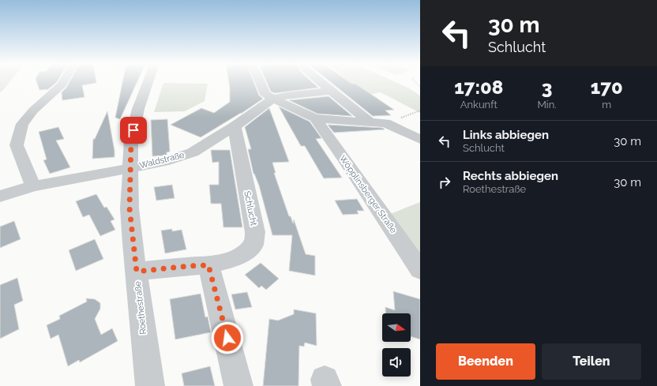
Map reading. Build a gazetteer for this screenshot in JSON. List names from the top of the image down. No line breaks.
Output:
{"streets":{"street":["Waldstraße","Wöpplinsberger Straße","Schlucht","Roethestraße"]},"crossings":[["Waldstraße","Wöpplinsberger Straße"],["Waldstraße","Schlucht"],["Waldstraße","Roethestraße"],["Schlucht","Roethestraße"]],"north":"right","page":{"turn":["30 m","Schlucht"],"eta":["17:08","Ankunft","3","Min.","170","m"],"list":[{"name":"Links abbiegen","note":"Schlucht","value":"30 m"},{"name":"Rechts abbiegen","note":"Roethestraße","value":"30 m"}],"buttons":["Beenden","Teilen"]}}
